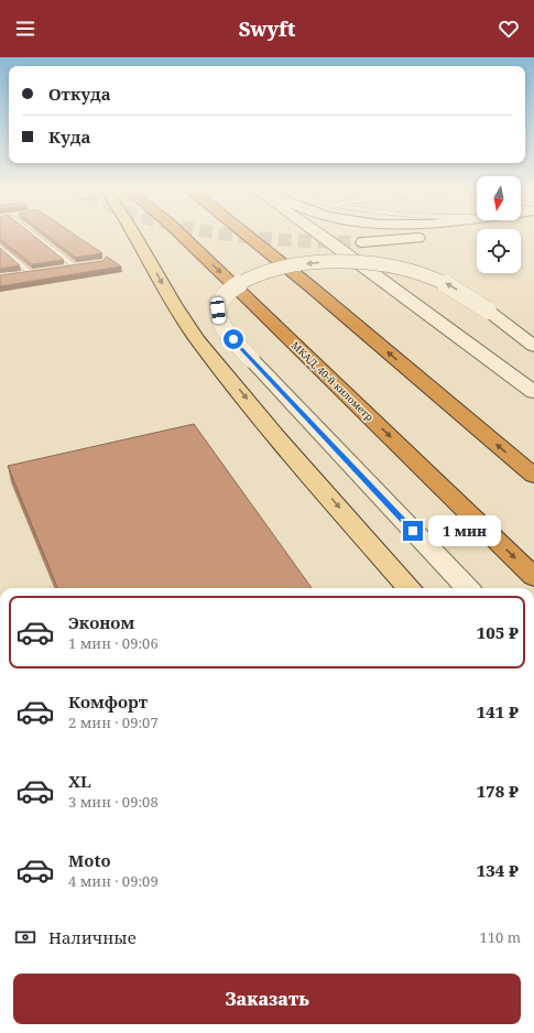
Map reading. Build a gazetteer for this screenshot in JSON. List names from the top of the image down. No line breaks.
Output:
{"streets":{"highway":["МКАД, 40-й километр"]},"north":"bottom","page":{"header":"Swyft","banner":["Откуда","Куда"],"bubble":"1 мин","list":[{"name":"Эконом","note":"1 мин · 09:06","value":"105 ₽"},{"name":"Комфорт","note":"2 мин · 09:07","value":"141 ₽"},{"name":"XL","note":"3 мин · 09:08","value":"178 ₽"},{"name":"Moto","note":"4 мин · 09:09","value":"134 ₽"}],"pay":["Наличные","110 m"],"buttons":"Заказать"}}
